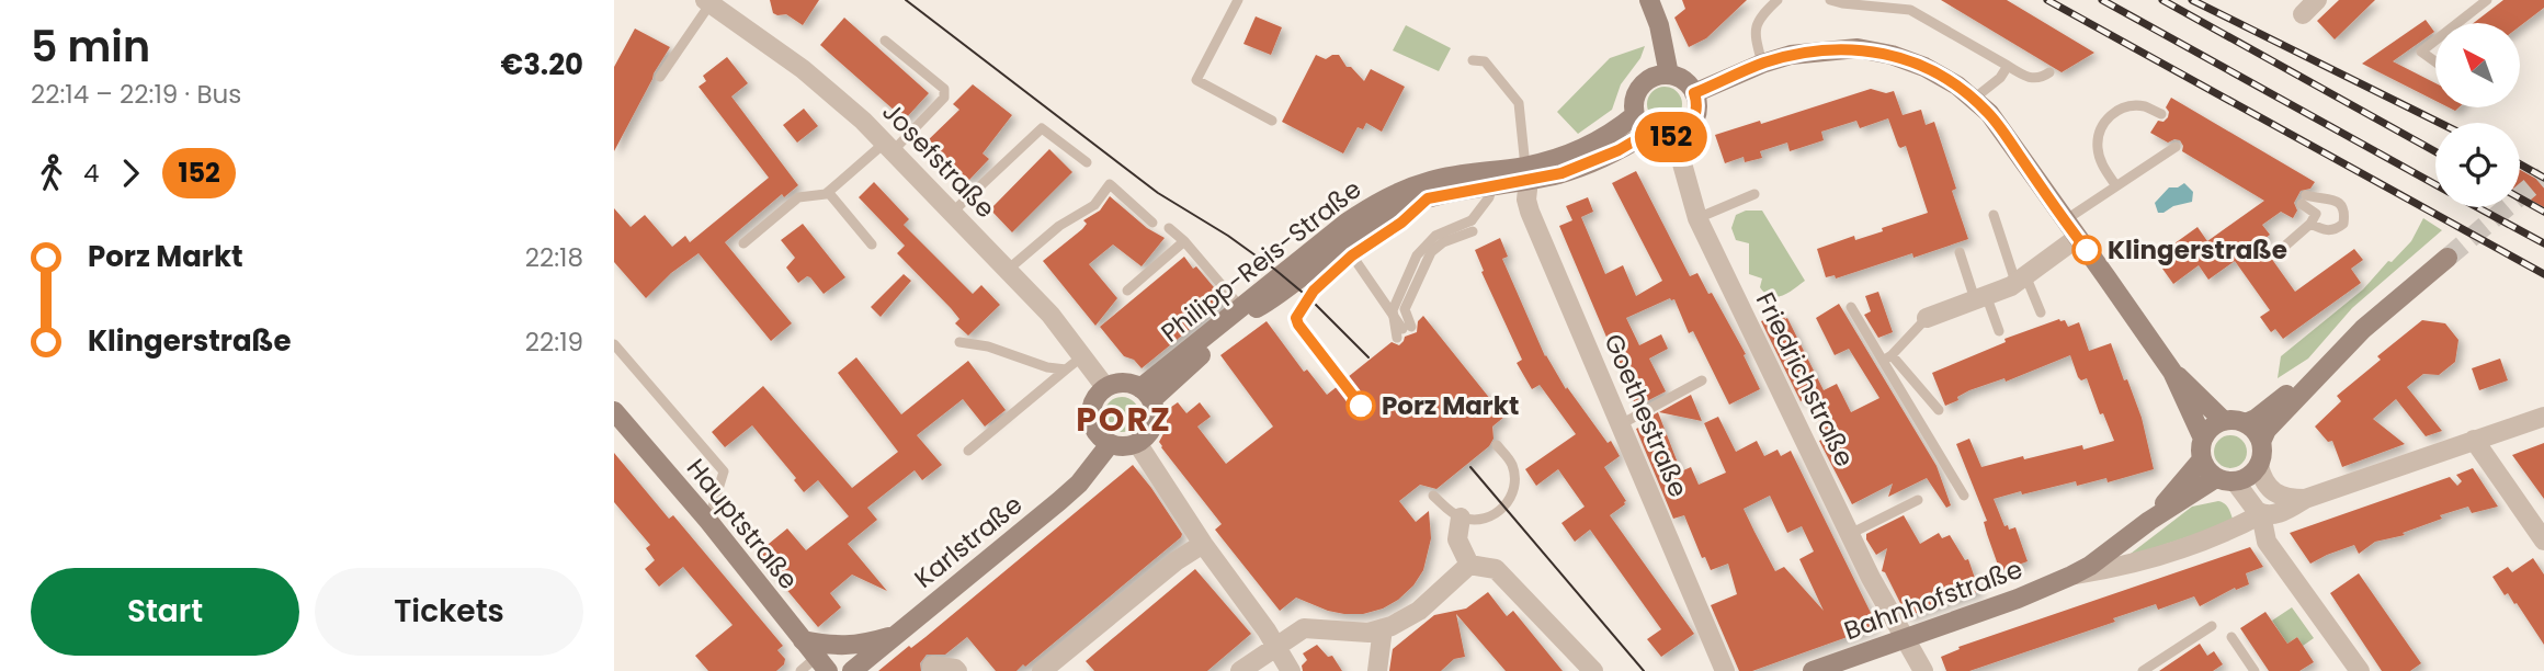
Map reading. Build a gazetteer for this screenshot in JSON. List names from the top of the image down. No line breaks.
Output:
{"streets":{"street":["Josefstraße","Philipp-Reis-Straße","Friedrichstraße","Goethestraße","Hauptstraße","Karlstraße","Bahnhofstraße"]},"crossings":[["Josefstraße","Philipp-Reis-Straße"],["Josefstraße","Karlstraße"],["Philipp-Reis-Straße","Friedrichstraße"],["Philipp-Reis-Straße","Goethestraße"],["Philipp-Reis-Straße","Karlstraße"],["Friedrichstraße","Bahnhofstraße"]],"districts":["PORZ"],"places":["Klingerstraße","Porz Markt"],"lines":["bus line 152"],"north":"top left","page":{"heading":["5 min","22:14 – 22:19 · Bus","€3.20"],"on_map":"152","legs":["4","152"],"list":[{"name":"Porz Markt","value":"22:18"},{"name":"Klingerstraße","value":"22:19"}],"buttons":["Start","Tickets"]}}
